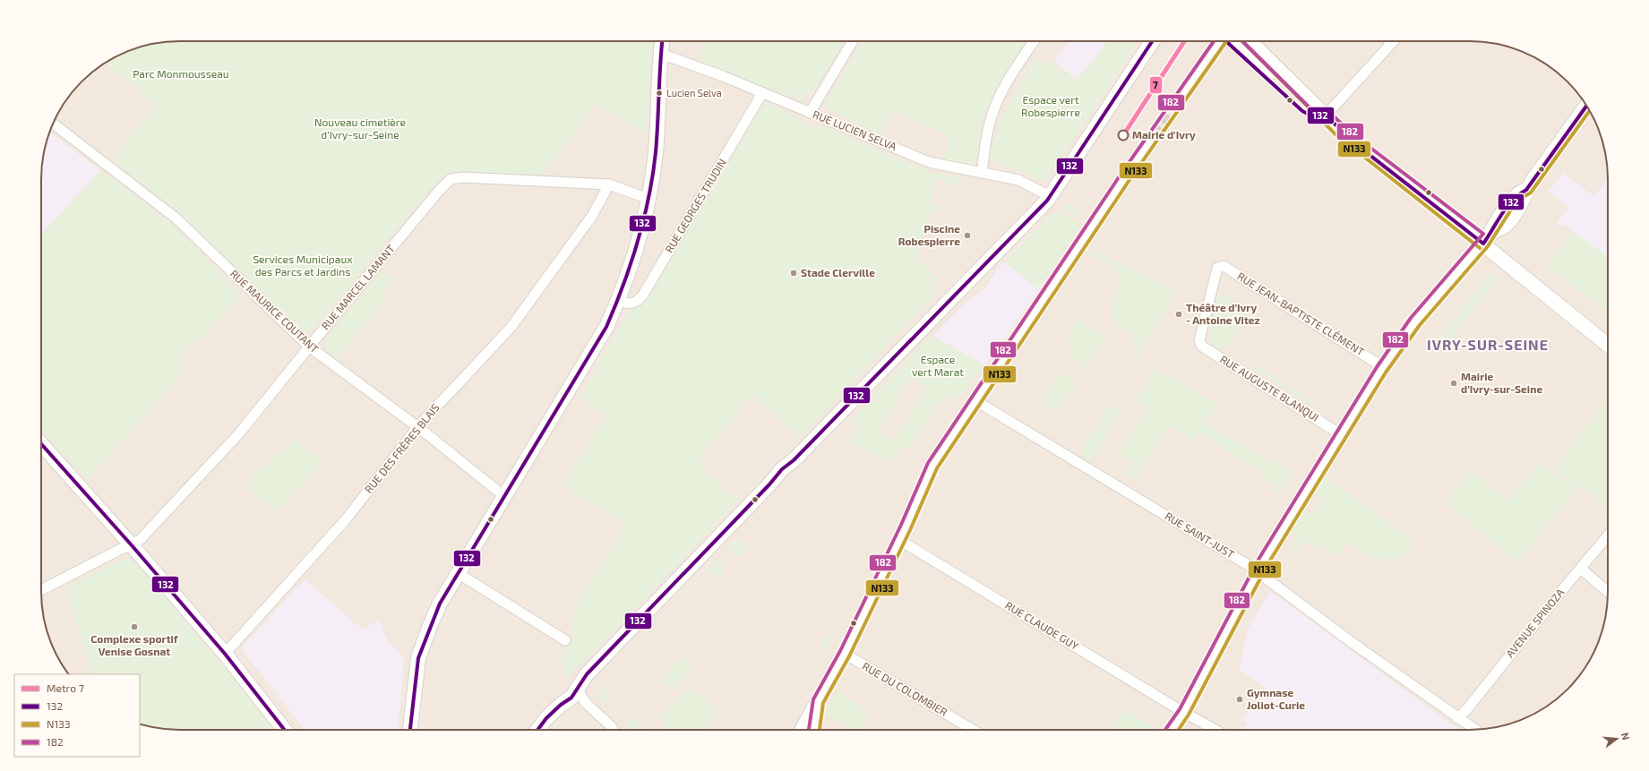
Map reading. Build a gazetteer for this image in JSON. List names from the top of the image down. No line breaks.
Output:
{"streets":{"street":["RUE LUCIEN SELVA","RUE GEORGES TRUDIN","RUE MARCEL LAMANT","RUE MAURICE COUTANT","RUE JEAN-BAPTISTE CLÉMENT","RUE AUGUSTE BLANQUI","RUE DES FRÈRES BLAIS","RUE SAINT-JUST","AVENUE SPINOZA","RUE CLAUDE GUY","RUE DU COLOMBIER"]},"crossings":[["RUE LUCIEN SELVA","RUE GEORGES TRUDIN"],["RUE MARCEL LAMANT","RUE MAURICE COUTANT"],["RUE MARCEL LAMANT","RUE DES FRÈRES BLAIS"],["RUE MAURICE COUTANT","RUE DES FRÈRES BLAIS"],["RUE JEAN-BAPTISTE CLÉMENT","RUE AUGUSTE BLANQUI"],["RUE SAINT-JUST","AVENUE SPINOZA"]],"districts":["IVRY-SUR-SEINE"],"parks":["Parc Monmousseau","Espace vert Robespierre","Nouveau cimetière d'Ivry-sur-Seine","Services Municipaux des Parcs et Jardins","Espace vert Marat"],"places":["Lucien Selva","Mairie d'Ivry","Piscine Robespierre","Stade Clerville","Théâtre d'Ivry - Antoine Vitez","Mairie d'Ivry-sur-Seine","Complexe sportif Venise Gosnat","Gymnase Joliot-Curie"],"lines":["metro line 7","transit line 132","transit line N133","transit line 182"],"legend":["Metro 7","132","N133","182"],"north":"right"}
